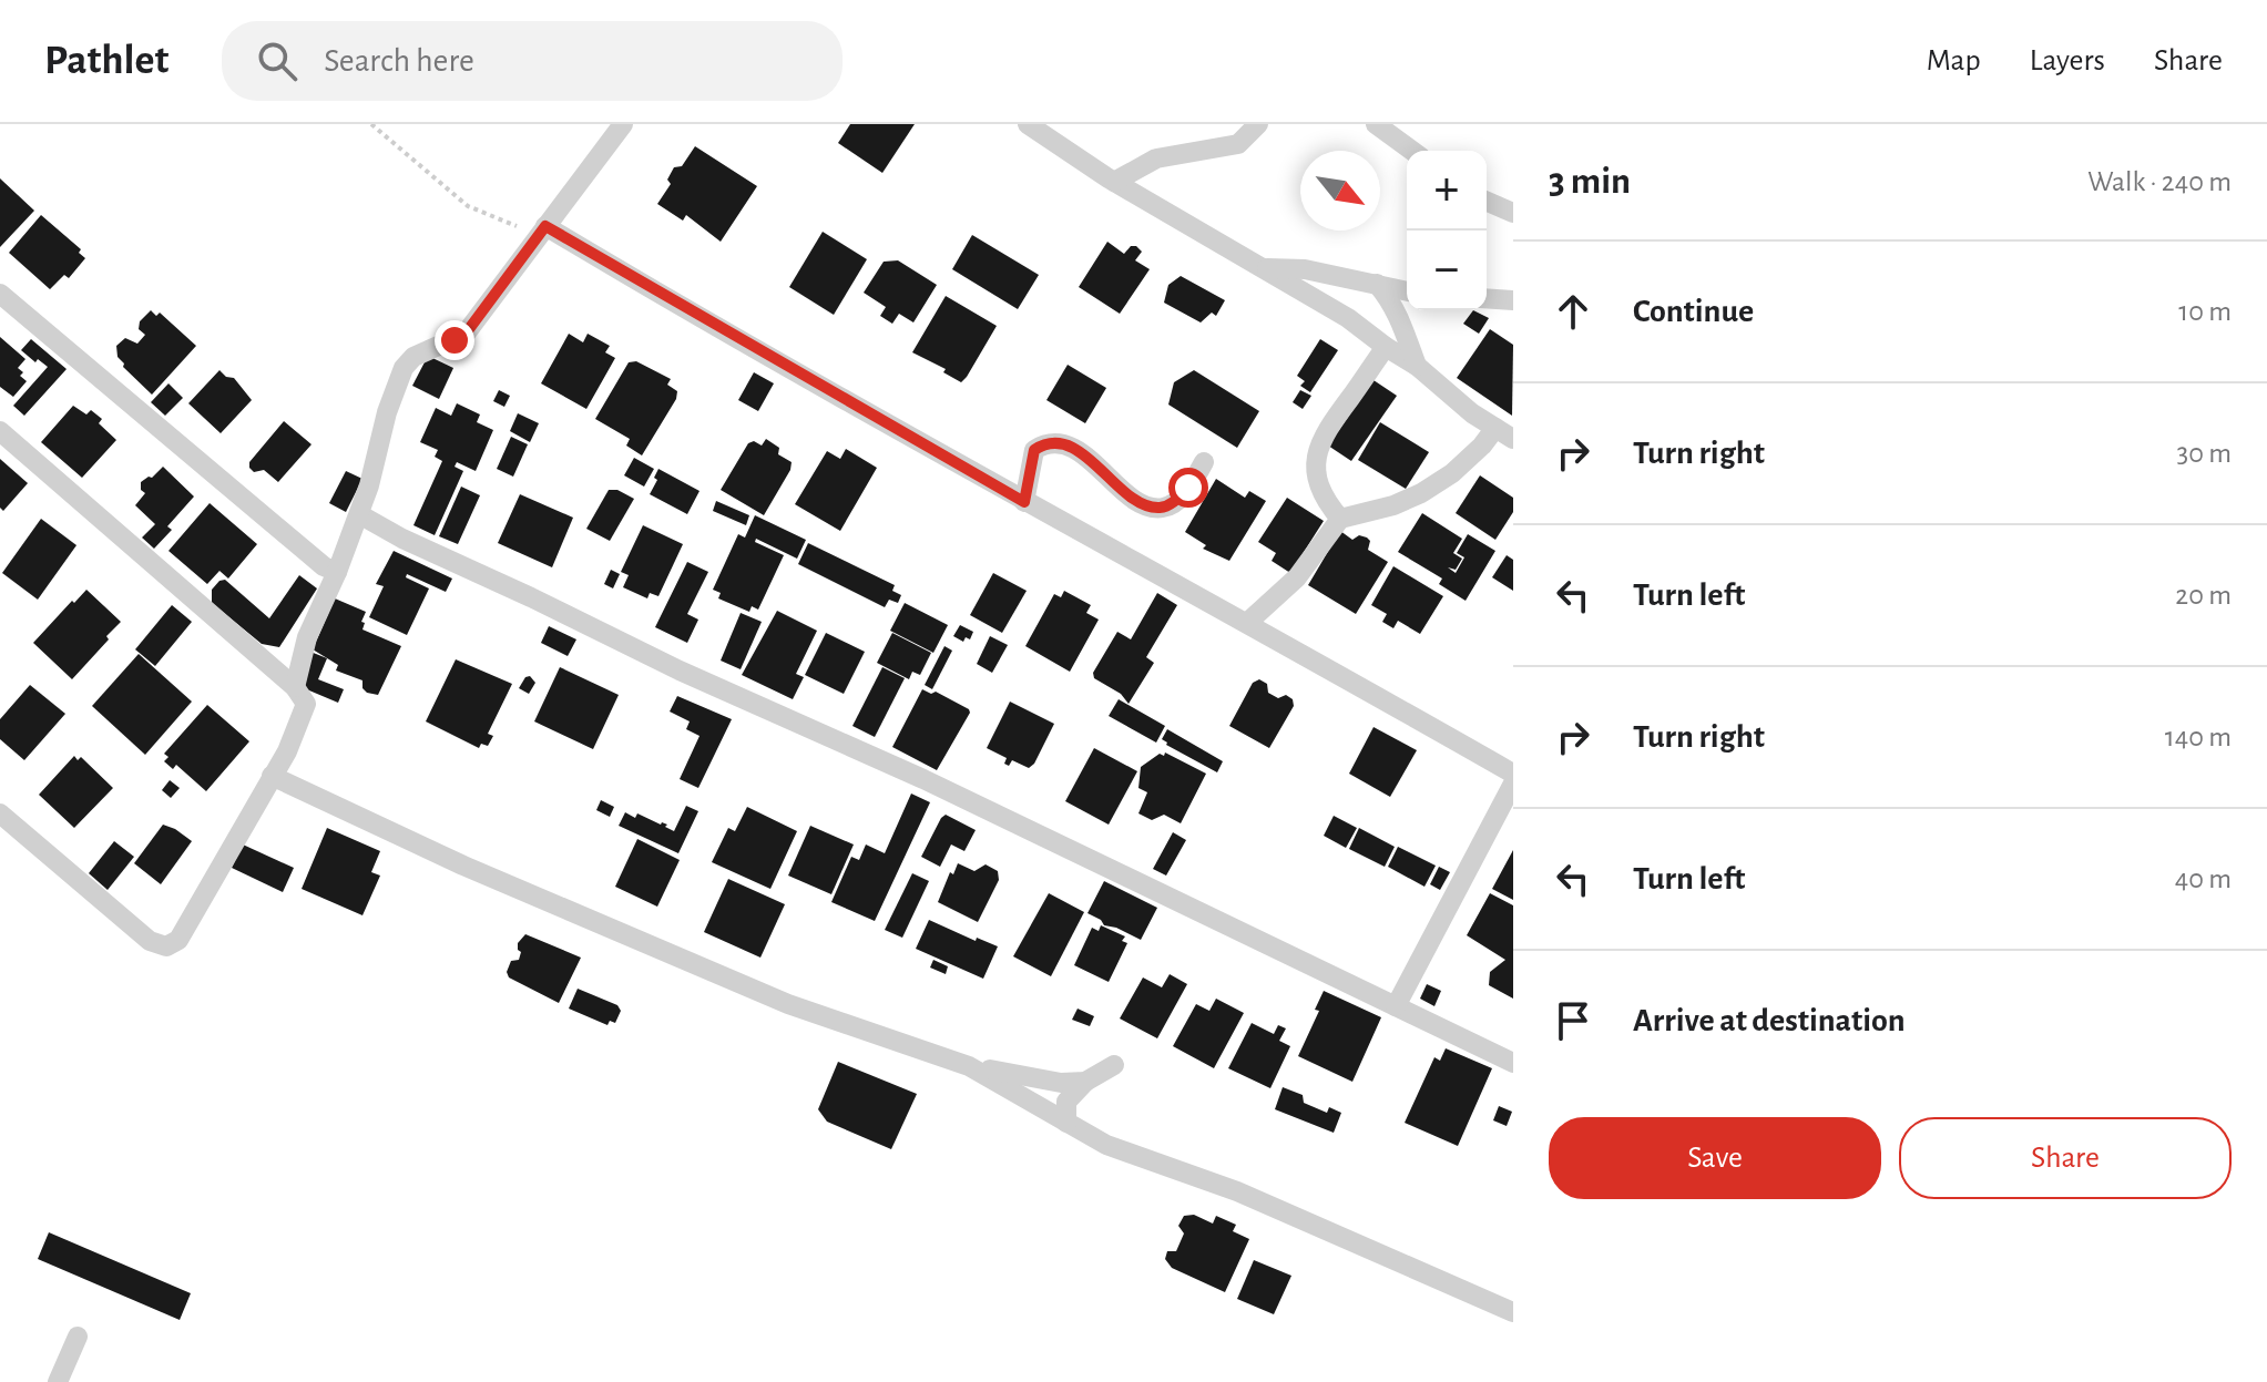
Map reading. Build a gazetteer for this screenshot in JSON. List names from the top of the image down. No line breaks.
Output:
{"north":"bottom right","page":{"header":"Pathlet","search":"Search here","nav":["Map","Layers","Share"],"heading":["3 min","Walk · 240 m"],"map_buttons":["+","−"],"list":[["Continue","10 m"],["Turn right","30 m"],["Turn left","20 m"],["Turn right","140 m"],["Turn left","40 m"],"Arrive at destination"],"buttons":["Save","Share"]}}
